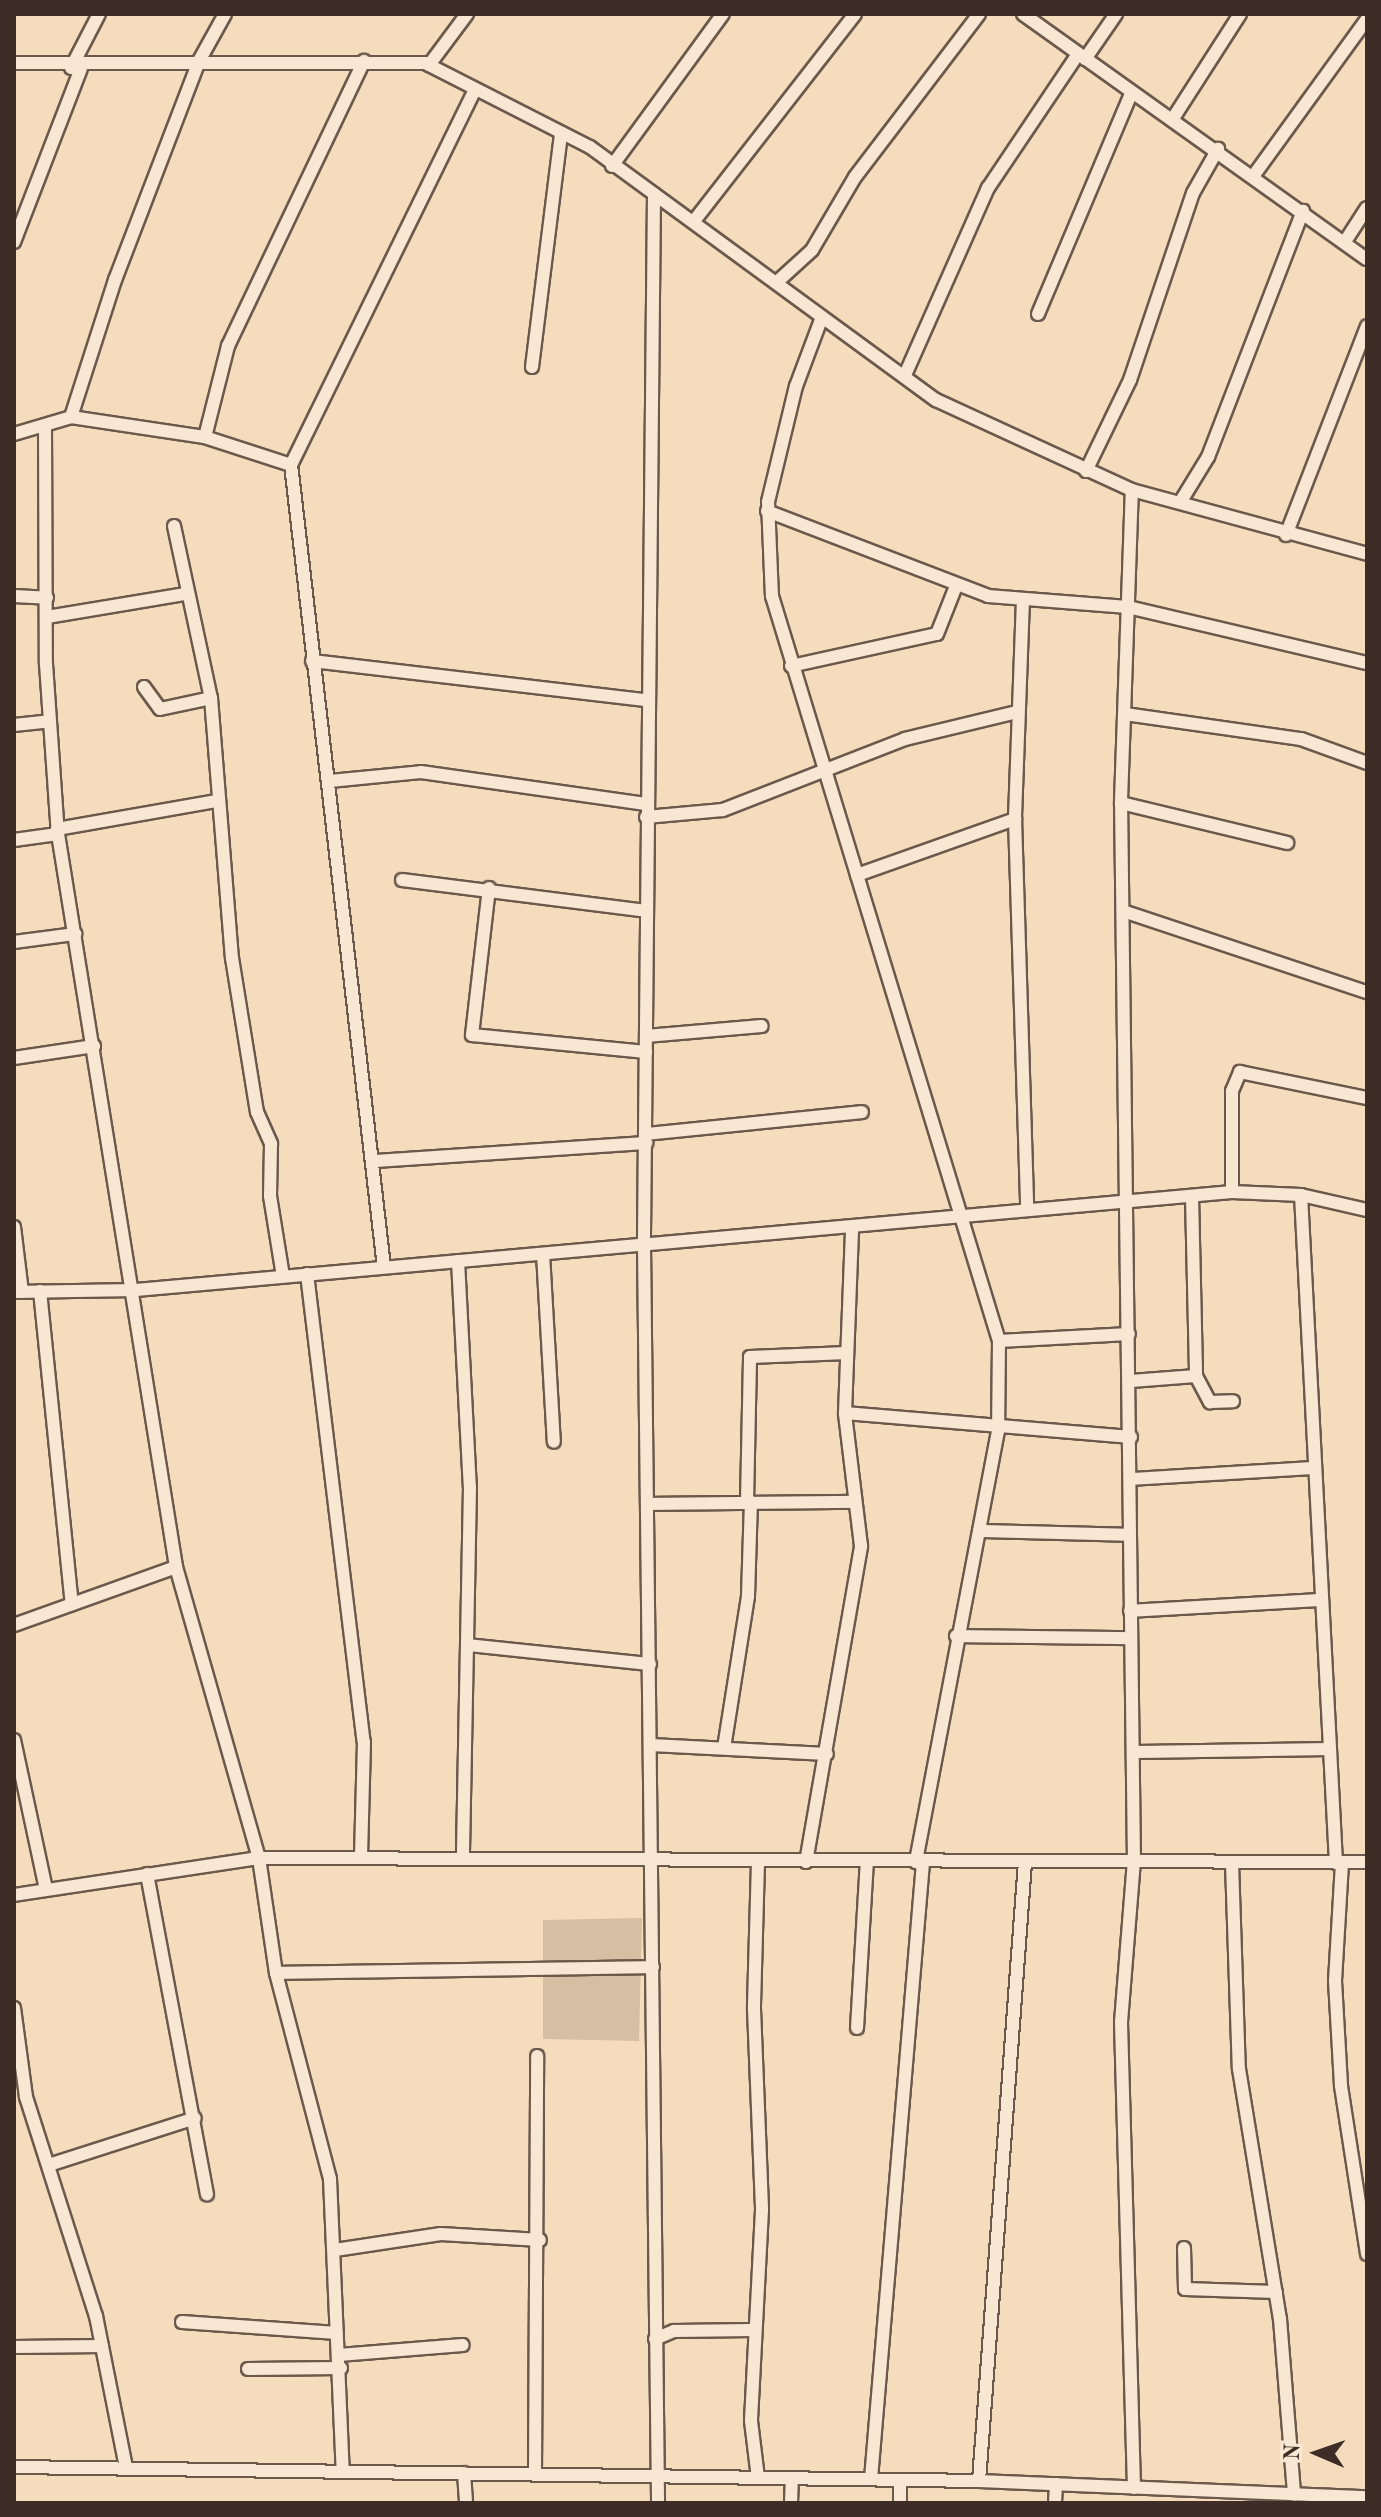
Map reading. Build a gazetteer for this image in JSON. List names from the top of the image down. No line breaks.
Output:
{"north":"left"}
